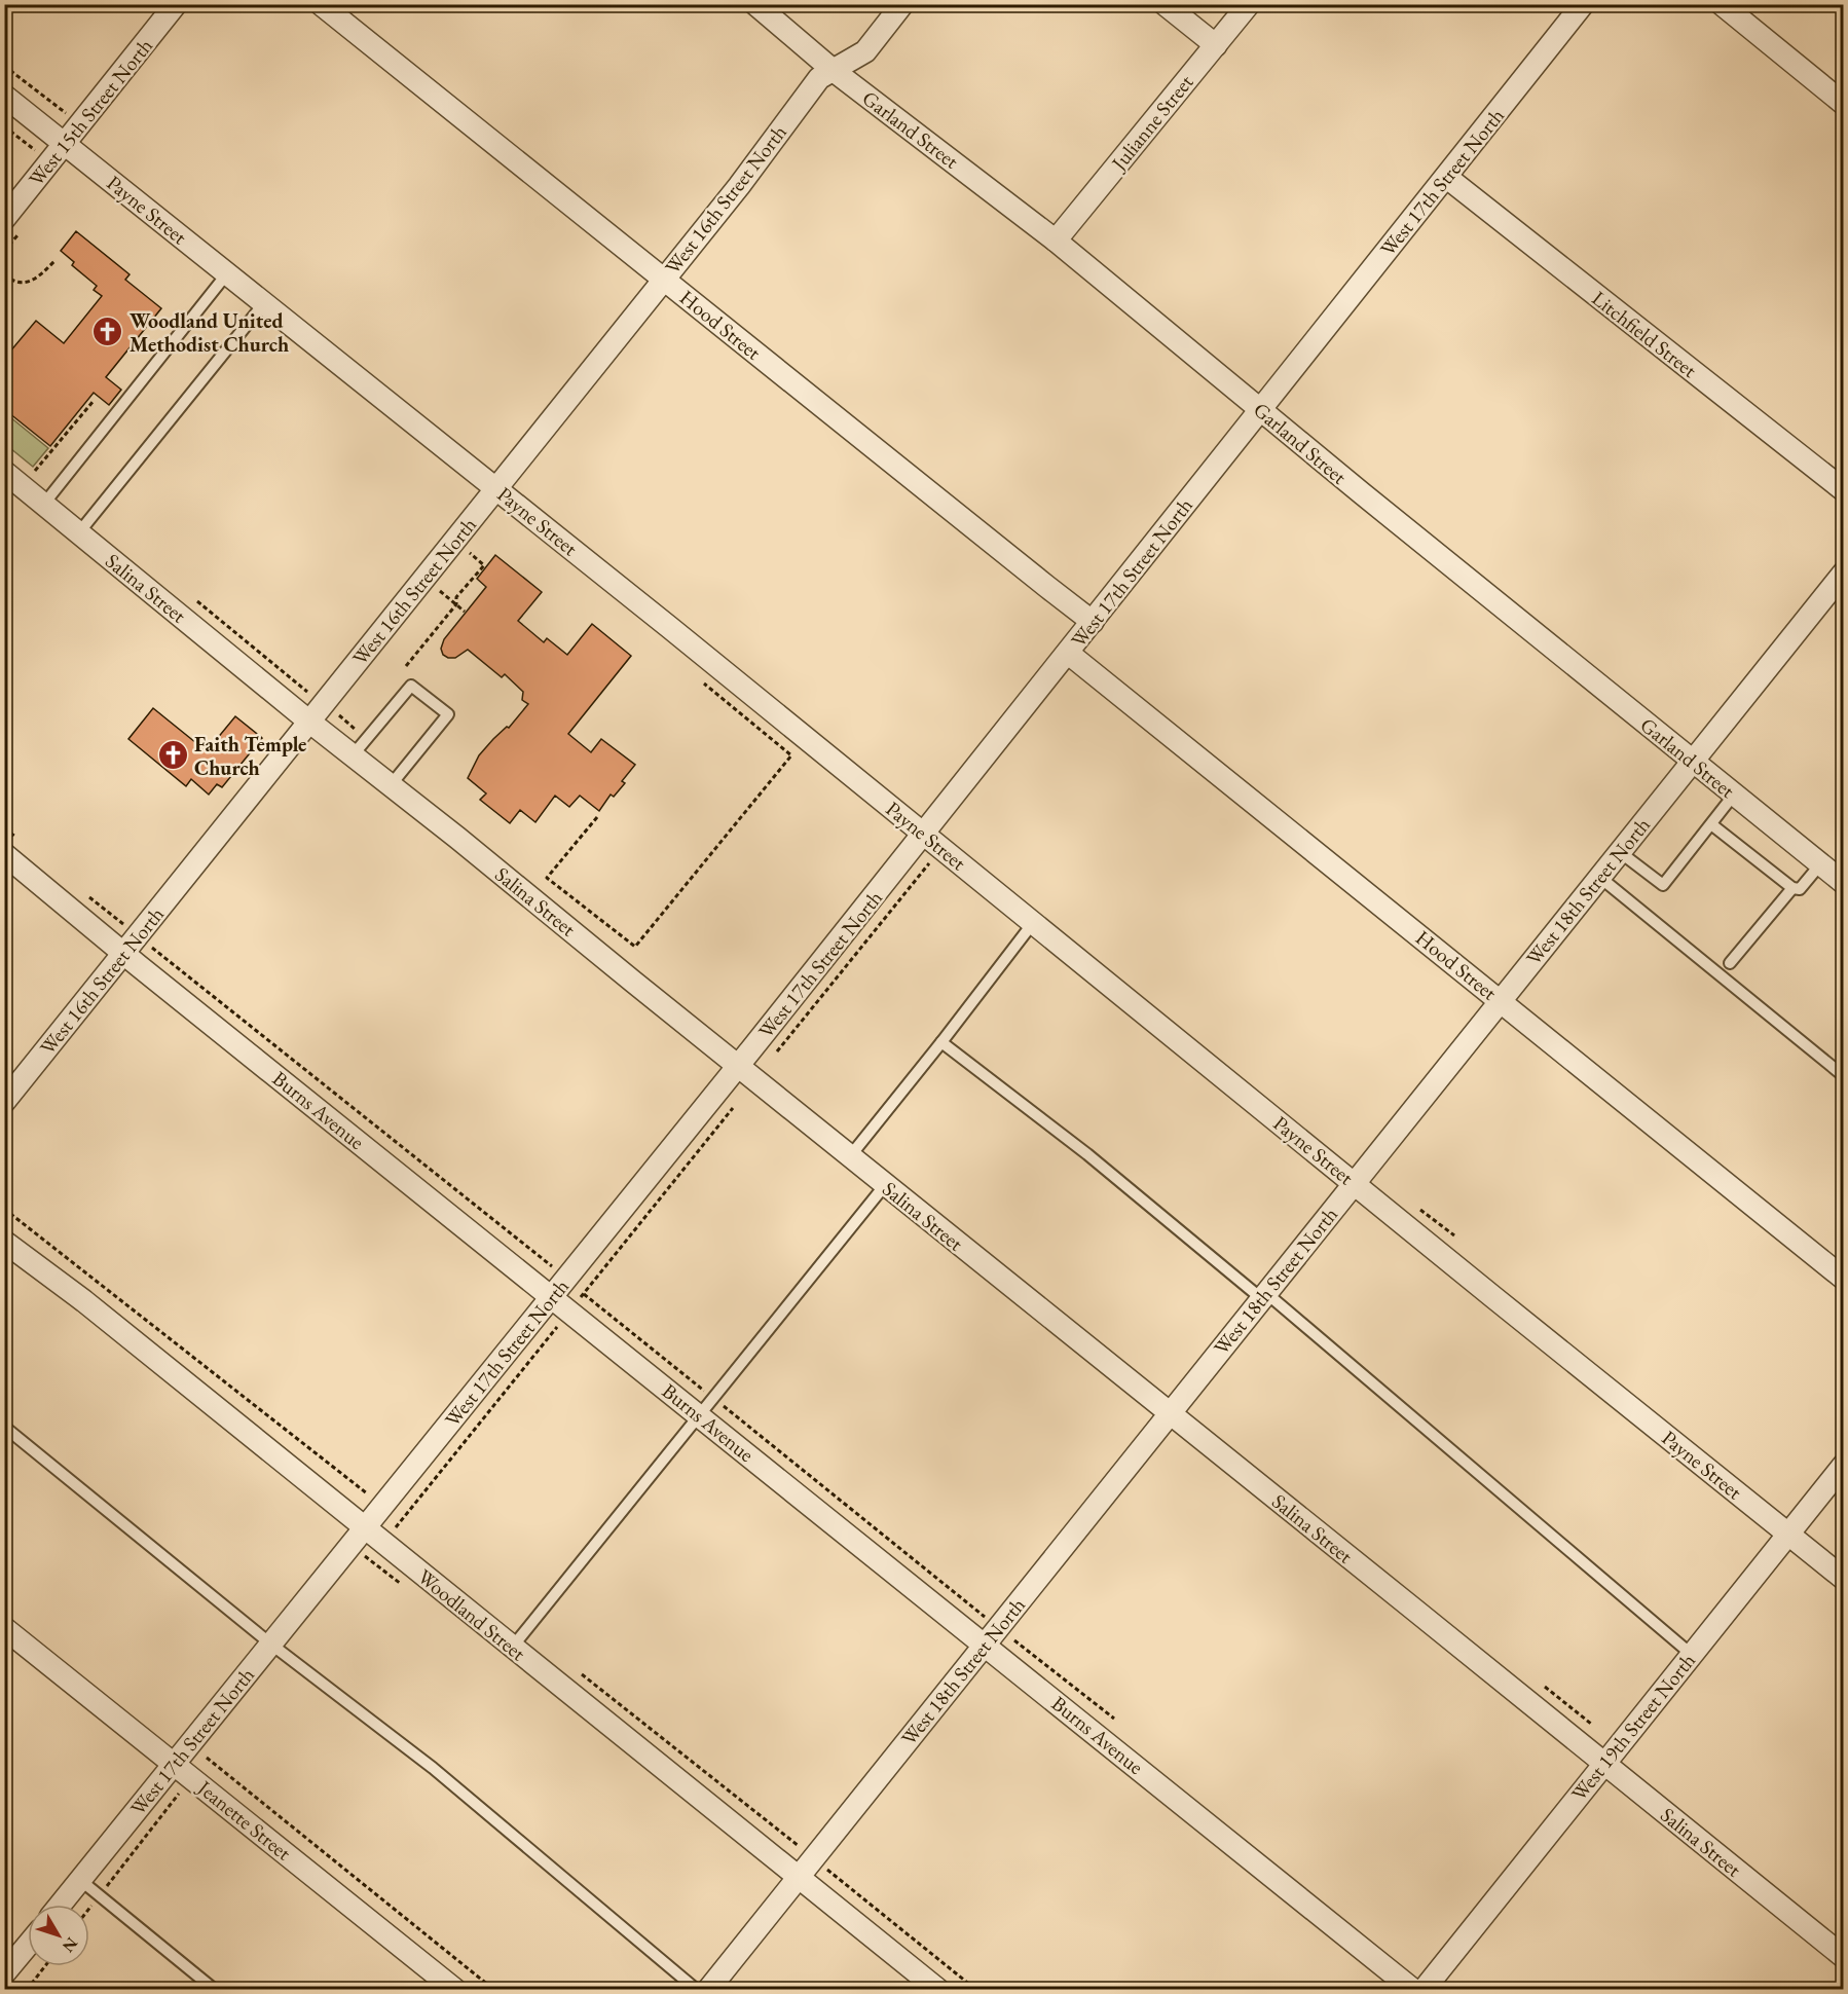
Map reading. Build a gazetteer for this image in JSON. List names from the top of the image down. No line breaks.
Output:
{"streets":{"street":["West 15th Street North","Julianne Street","Garland Street","West 17th Street North","West 16th Street North","Payne Street","Hood Street","Litchfield Street","Salina Street","West 18th Street North","Burns Avenue","Woodland Street","West 19th Street North","Jeanette Street"]},"crossings":[["West 15th Street North","Payne Street"],["Julianne Street","Garland Street"],["Garland Street","West 17th Street North"],["Garland Street","West 16th Street North"],["Garland Street","West 18th Street North"],["West 17th Street North","Payne Street"],["West 17th Street North","Hood Street"],["West 17th Street North","Litchfield Street"],["West 17th Street North","Salina Street"],["West 17th Street North","Burns Avenue"],["West 17th Street North","Woodland Street"],["West 17th Street North","Jeanette Street"],["West 16th Street North","Payne Street"],["West 16th Street North","Hood Street"],["West 16th Street North","Salina Street"],["West 16th Street North","Burns Avenue"],["Payne Street","West 18th Street North"],["Payne Street","West 19th Street North"],["Hood Street","West 18th Street North"],["Salina Street","West 18th Street North"],["Salina Street","West 19th Street North"],["West 18th Street North","Burns Avenue"],["West 18th Street North","Woodland Street"]],"places":{"church":["Woodland United Methodist Church","Faith Temple Church"]},"north":"bottom right"}
